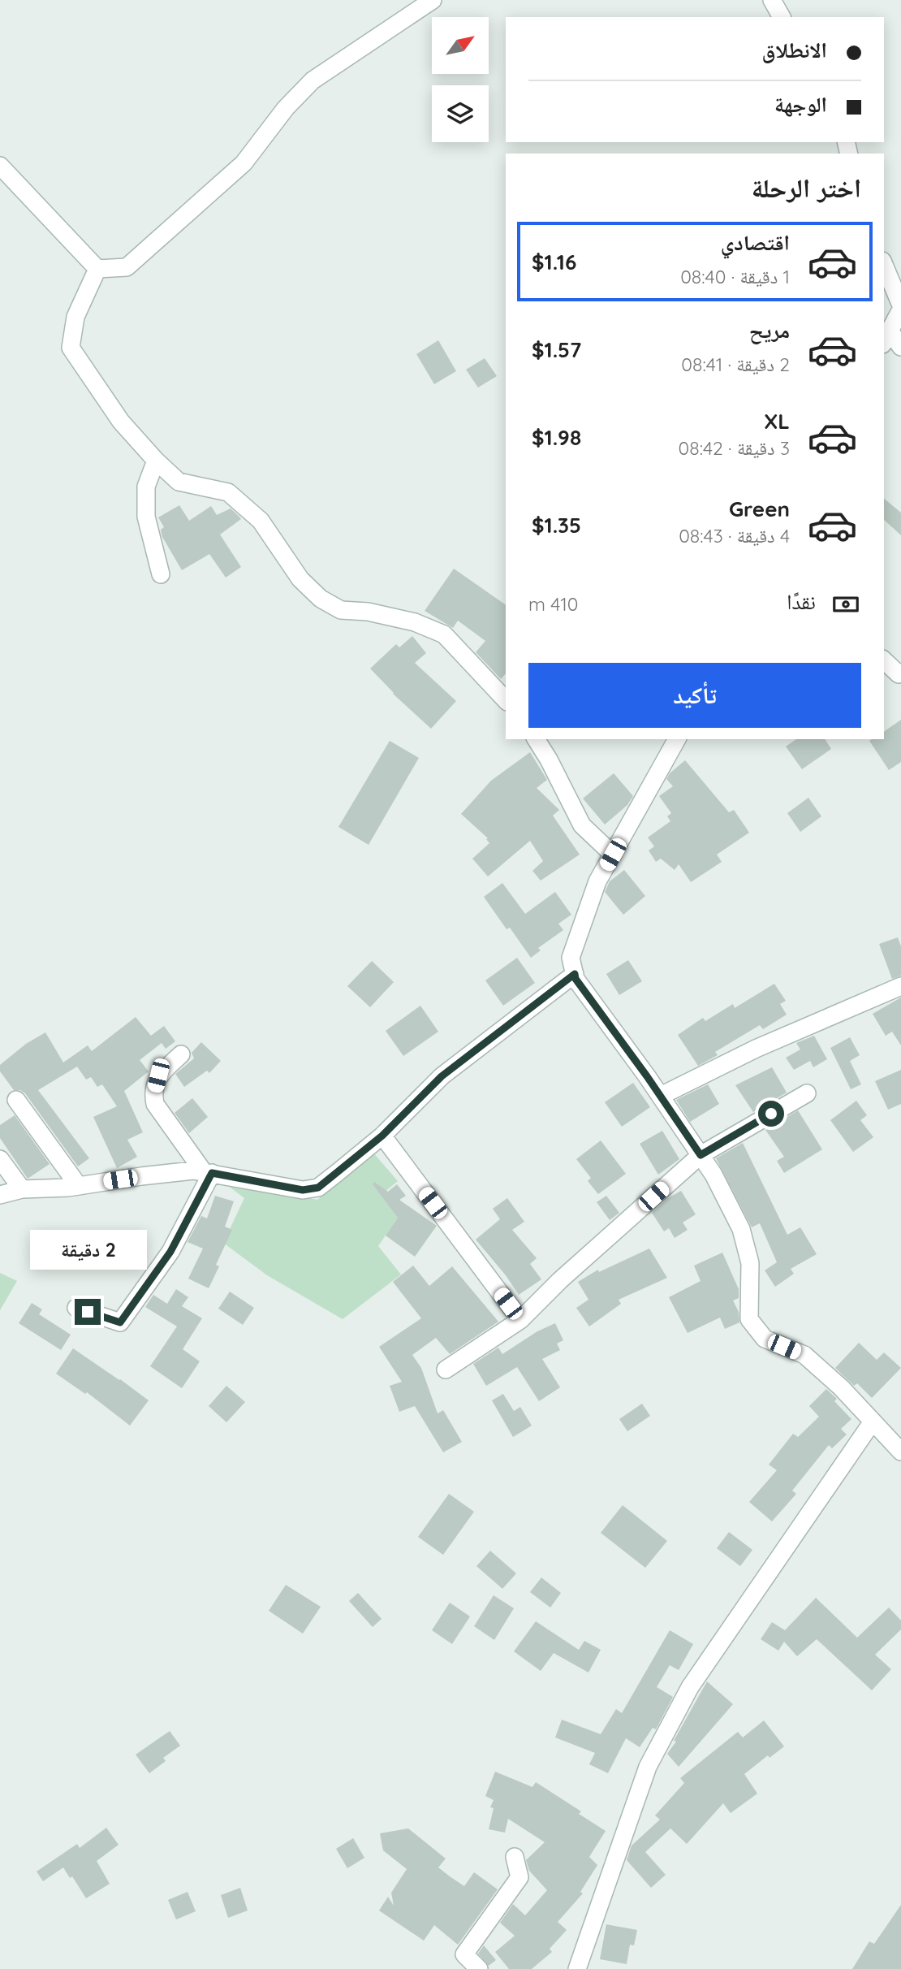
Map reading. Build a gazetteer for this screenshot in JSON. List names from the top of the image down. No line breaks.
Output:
{"north":"top right","page":{"banner":["الانطلاق","الوجهة"],"heading":"اختر الرحلة","list":[{"name":"اقتصادي","note":"1 دقيقة · 08:40","value":"$1.16"},{"name":"مريح","note":"2 دقيقة · 08:41","value":"$1.57"},{"name":"XL","note":"3 دقيقة · 08:42","value":"$1.98"},{"name":"Green","note":"4 دقيقة · 08:43","value":"$1.35"}],"pay":["نقدًا","410 m"],"buttons":"تأكيد","bubble":"2 دقيقة"}}
